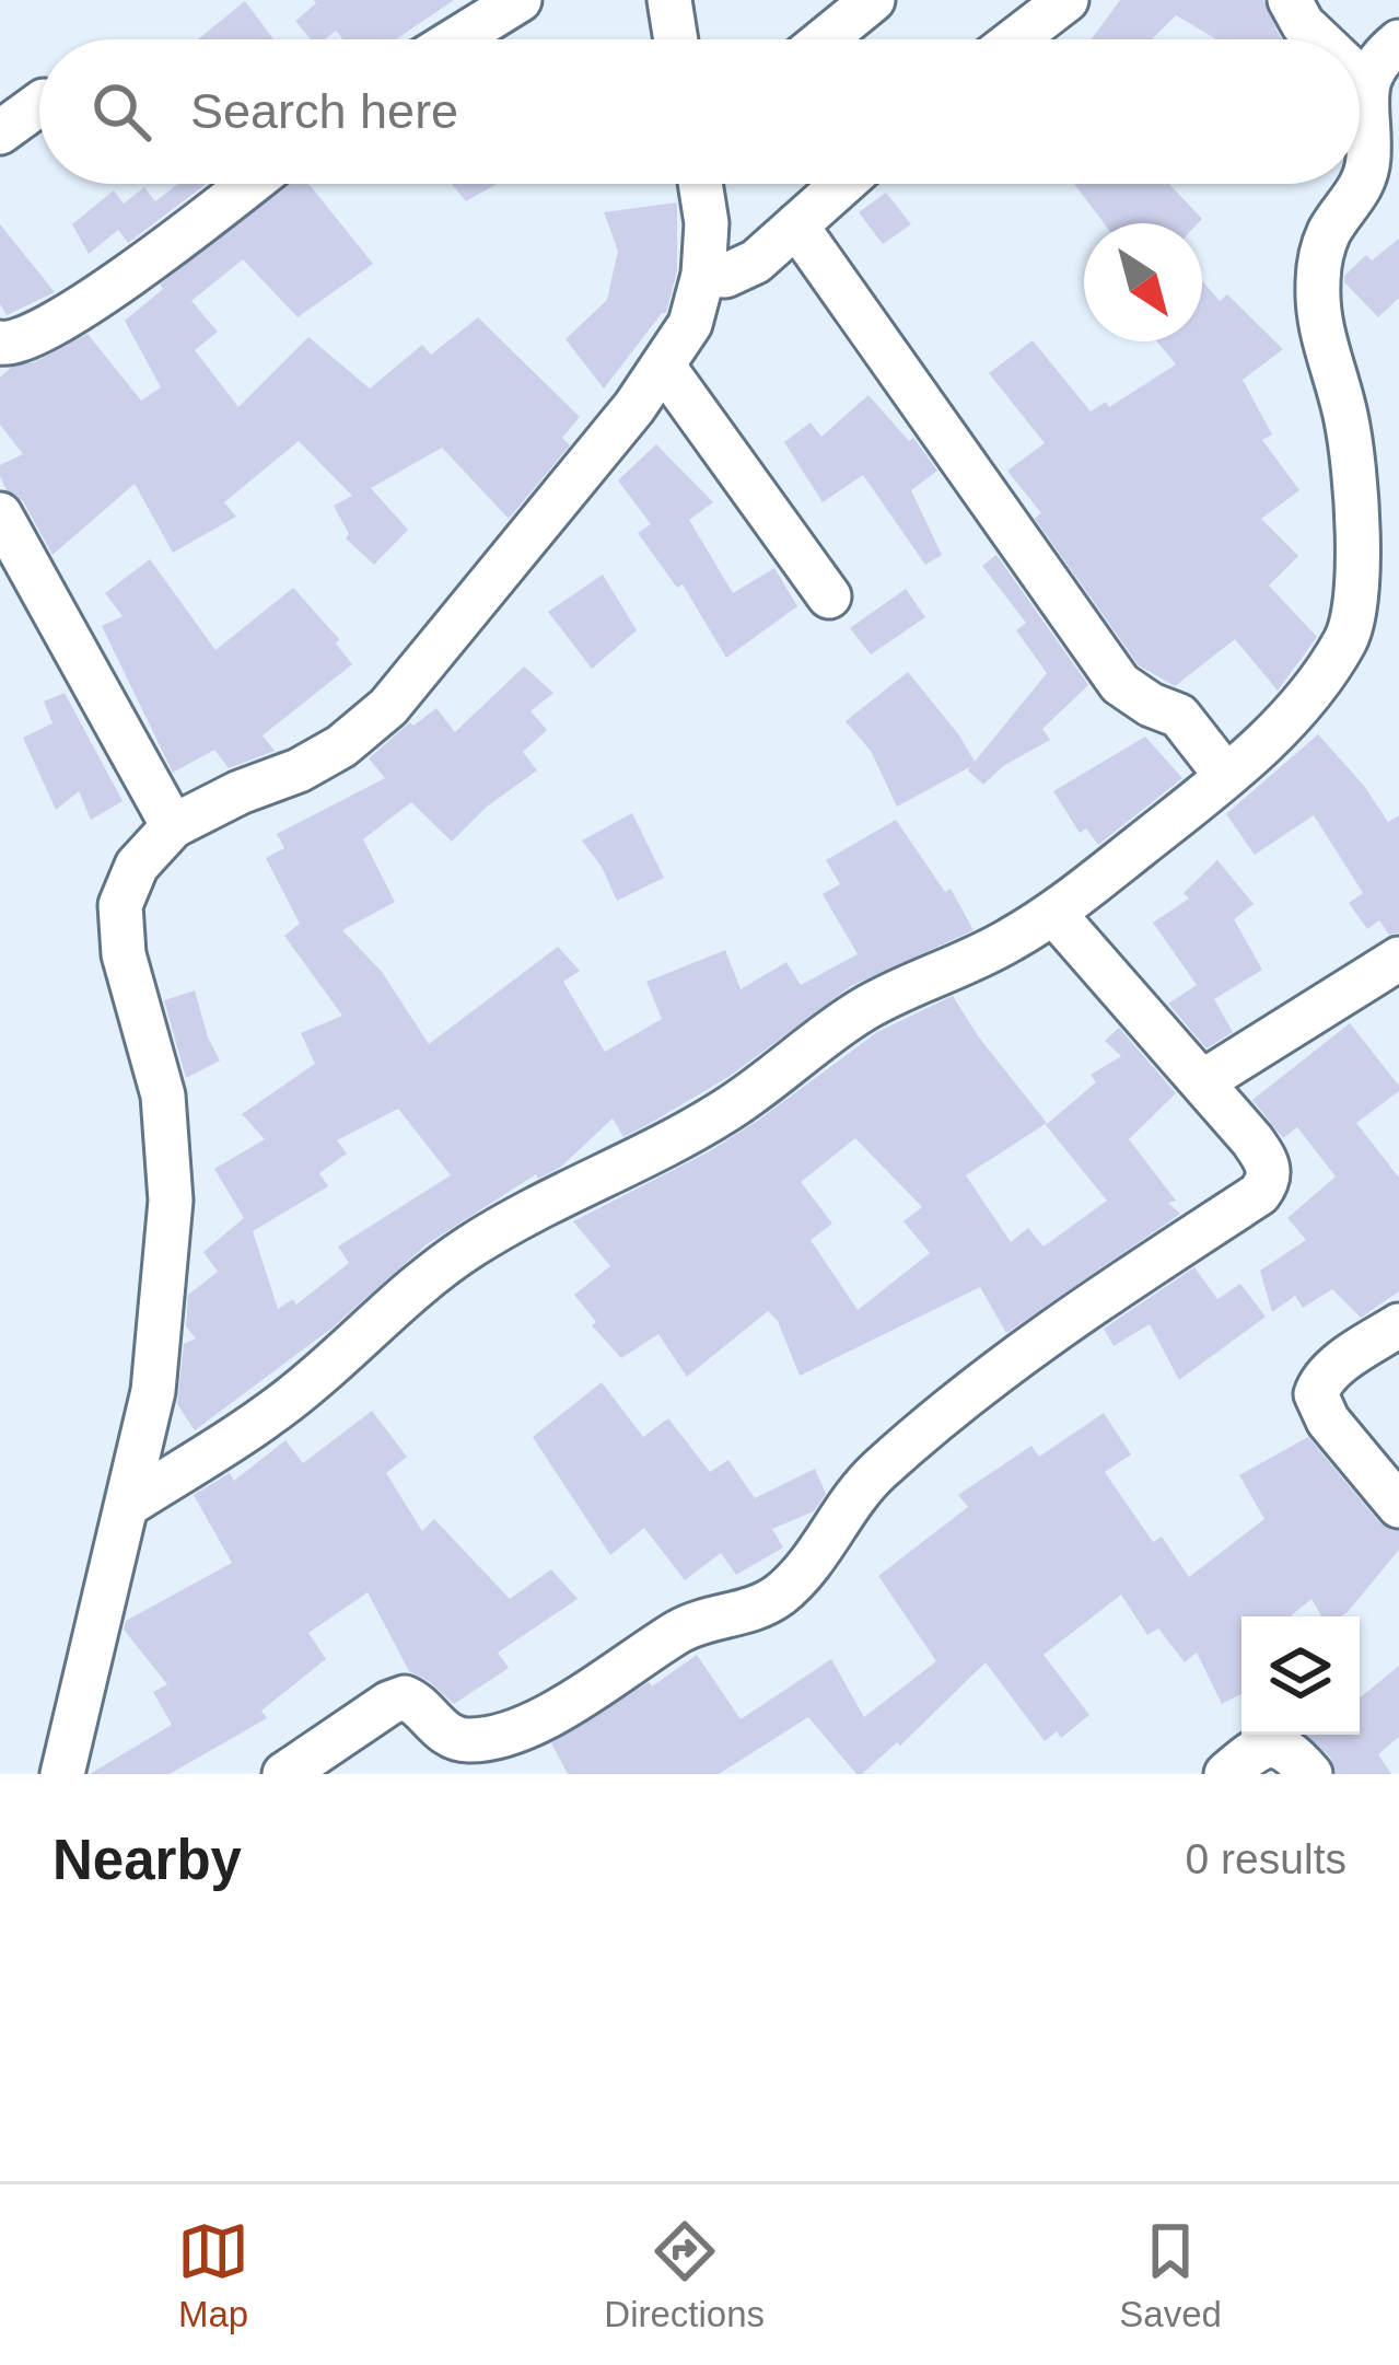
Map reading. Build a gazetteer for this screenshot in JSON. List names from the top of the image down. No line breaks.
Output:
{"north":"bottom right","page":{"search":"Search here","heading":["Nearby","0 results"],"nav":["Map","Directions","Saved"]}}
